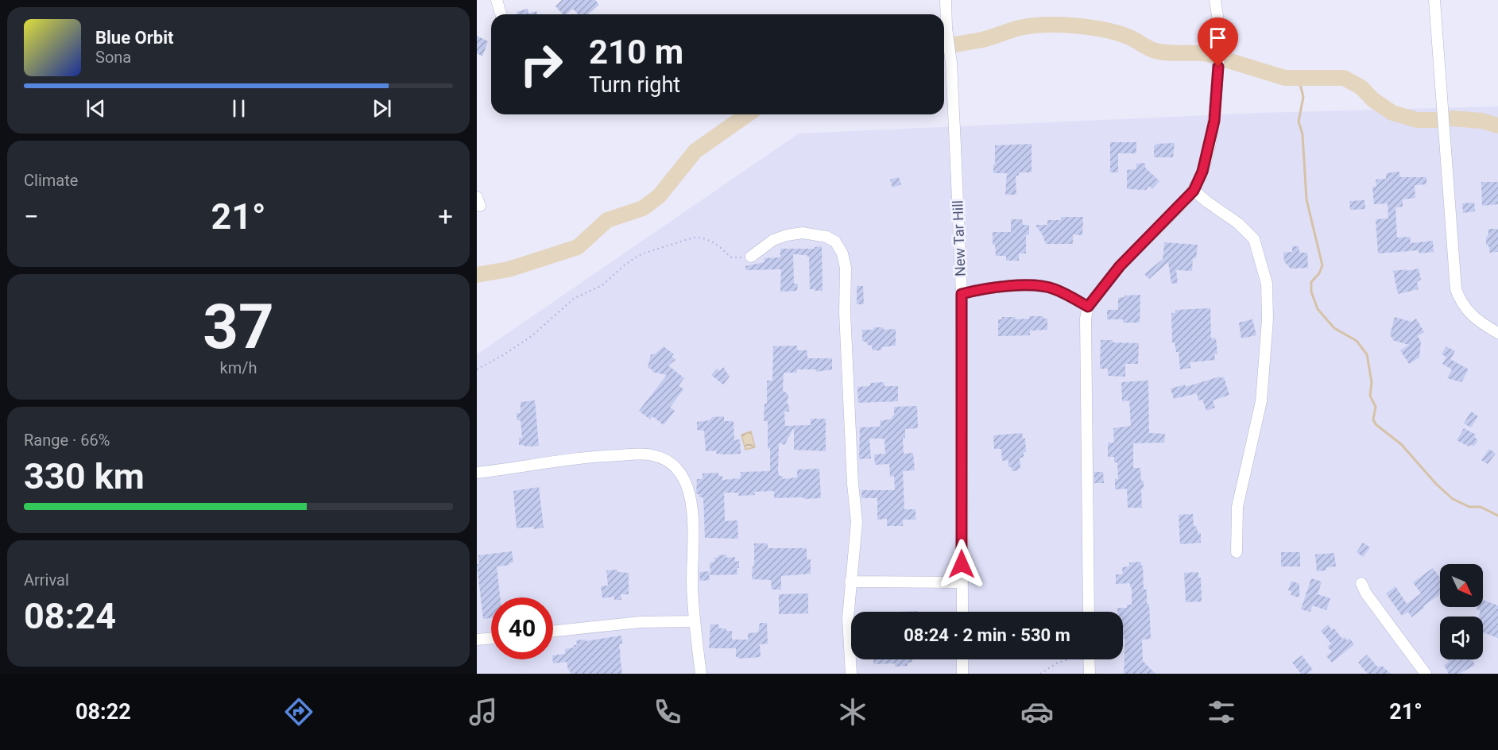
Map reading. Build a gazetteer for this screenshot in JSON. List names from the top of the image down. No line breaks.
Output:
{"streets":{"street":["New Tar Hill"]},"north":"bottom right","page":{"turn":["210 m","Turn right"],"song":["Blue Orbit","Sona"],"tile":["Climate",["37","km/h"],["Range · 66%","330 km"],["Arrival","08:24"]],"heat":["−","21°","+"],"limit":"40","trip":"08:24 · 2 min · 530 m","tabs":["08:22","21°"]}}
